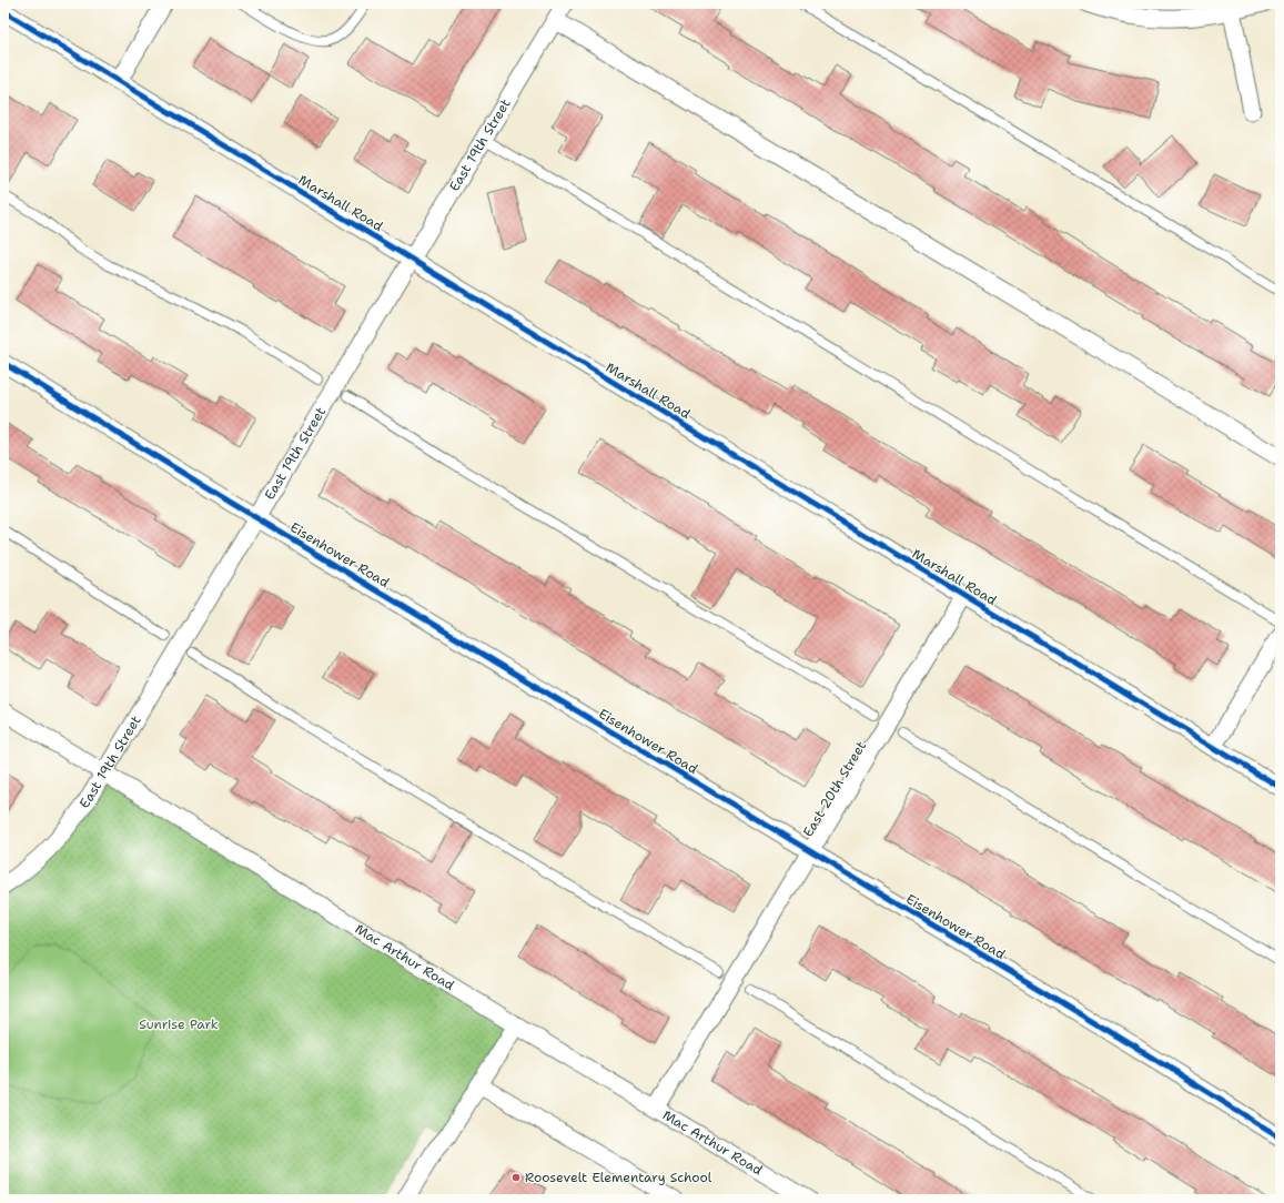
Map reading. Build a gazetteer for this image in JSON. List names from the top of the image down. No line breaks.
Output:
{"streets":{"street":["East 19th Street","Marshall Road","Eisenhower Road","East 20th Street","Mac Arthur Road"]},"crossings":[["East 19th Street","Marshall Road"],["East 19th Street","Eisenhower Road"],["East 19th Street","Mac Arthur Road"],["Marshall Road","East 20th Street"],["Eisenhower Road","East 20th Street"],["East 20th Street","Mac Arthur Road"]],"parks":["Sunrise Park"],"places":["Roosevelt Elementary School"]}
